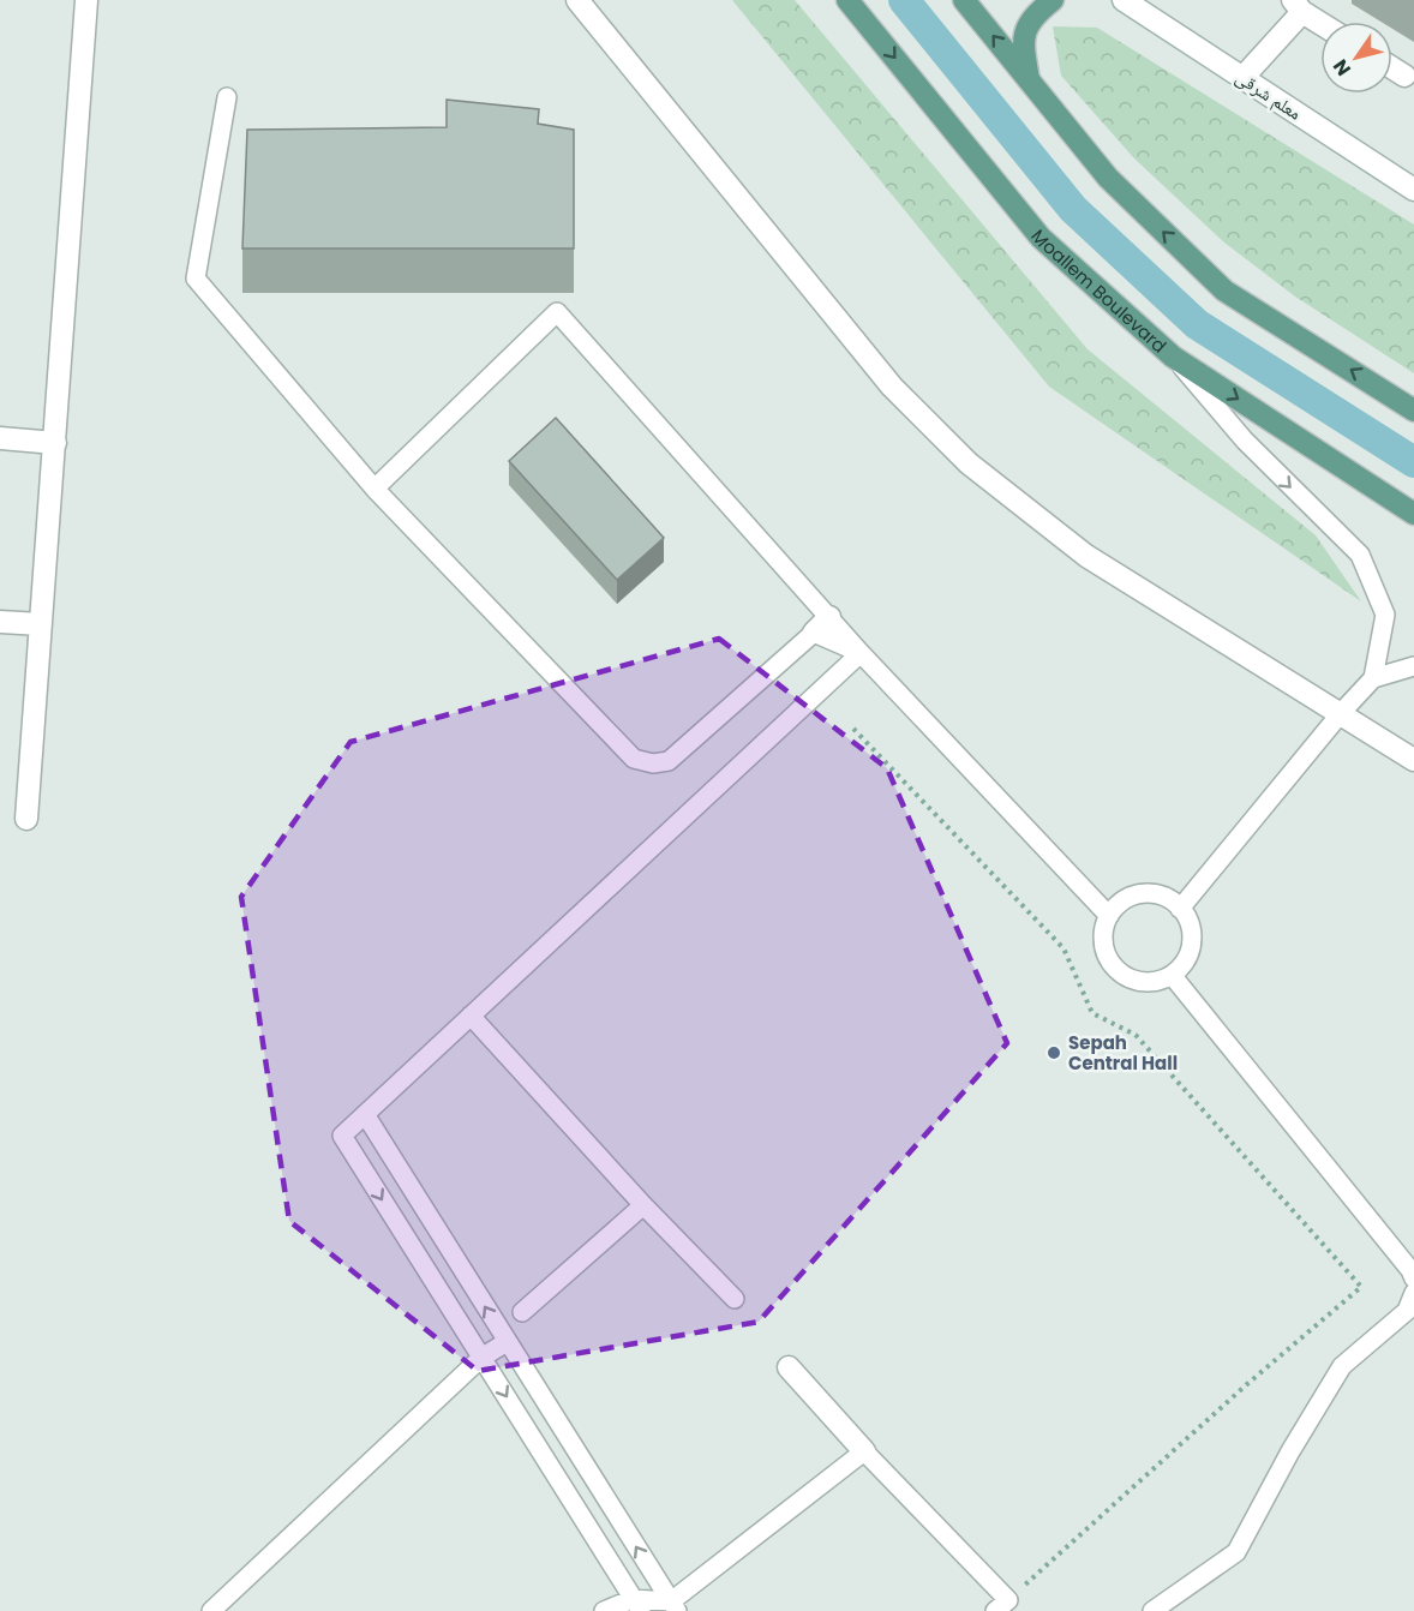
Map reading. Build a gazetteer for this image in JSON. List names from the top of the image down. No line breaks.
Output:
{"streets":{"main road":["Moallem Boulevard"],"street":["معلم شرقی"]},"places":["Sepah Central Hall"],"north":"bottom left"}
